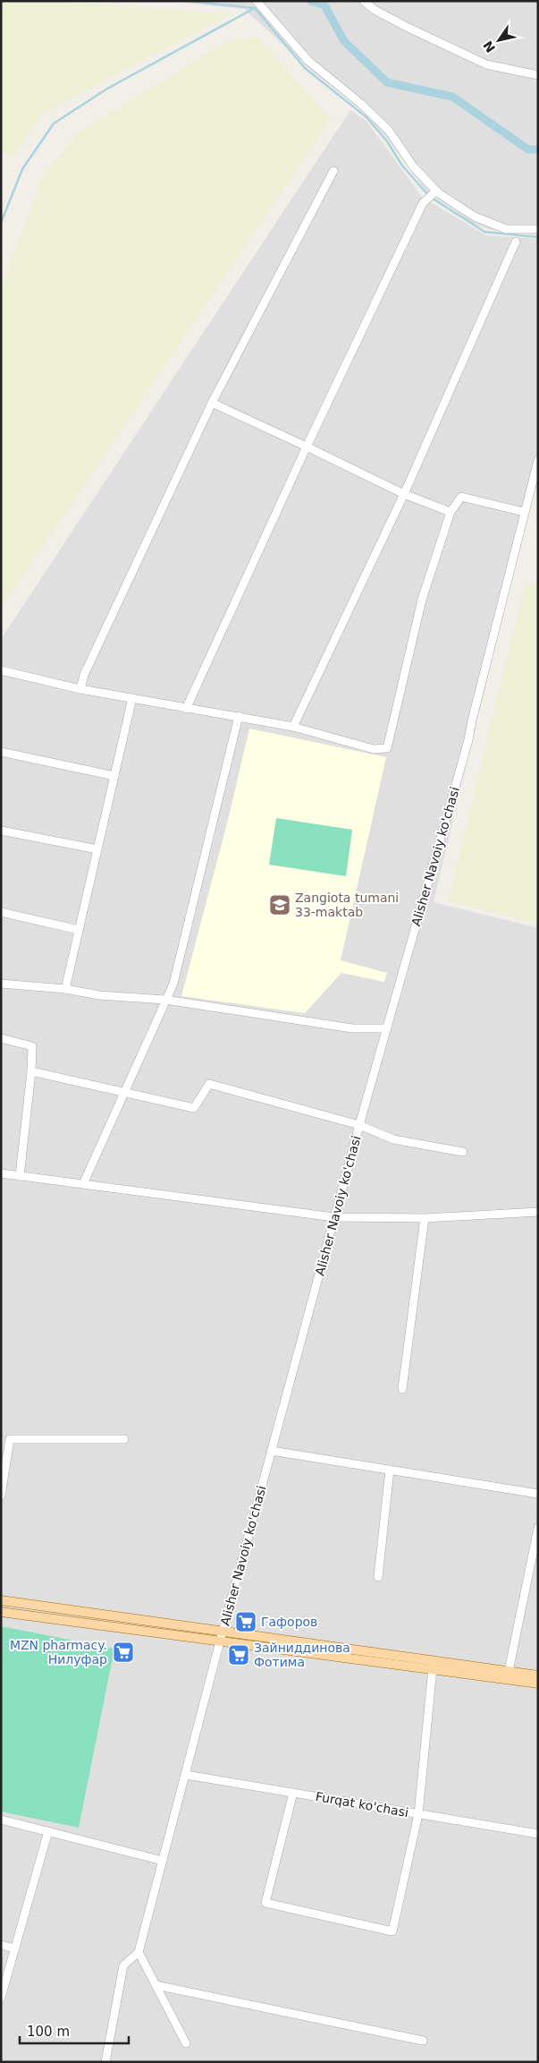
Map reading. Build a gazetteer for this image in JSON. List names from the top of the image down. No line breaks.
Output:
{"streets":{"street":["Alisher Navoiy ko'chasi","Furqat ko'chasi"]},"crossings":[["Alisher Navoiy ko'chasi","Furqat ko'chasi"]],"places":{"school or university":["Zangiota tumani 33-maktab"],"supermarket":["Гафоров","MZN pharmacy. Нилуфар","Зайниддинова Фотима"]},"scale_bar":"100 m","north":"bottom left"}
